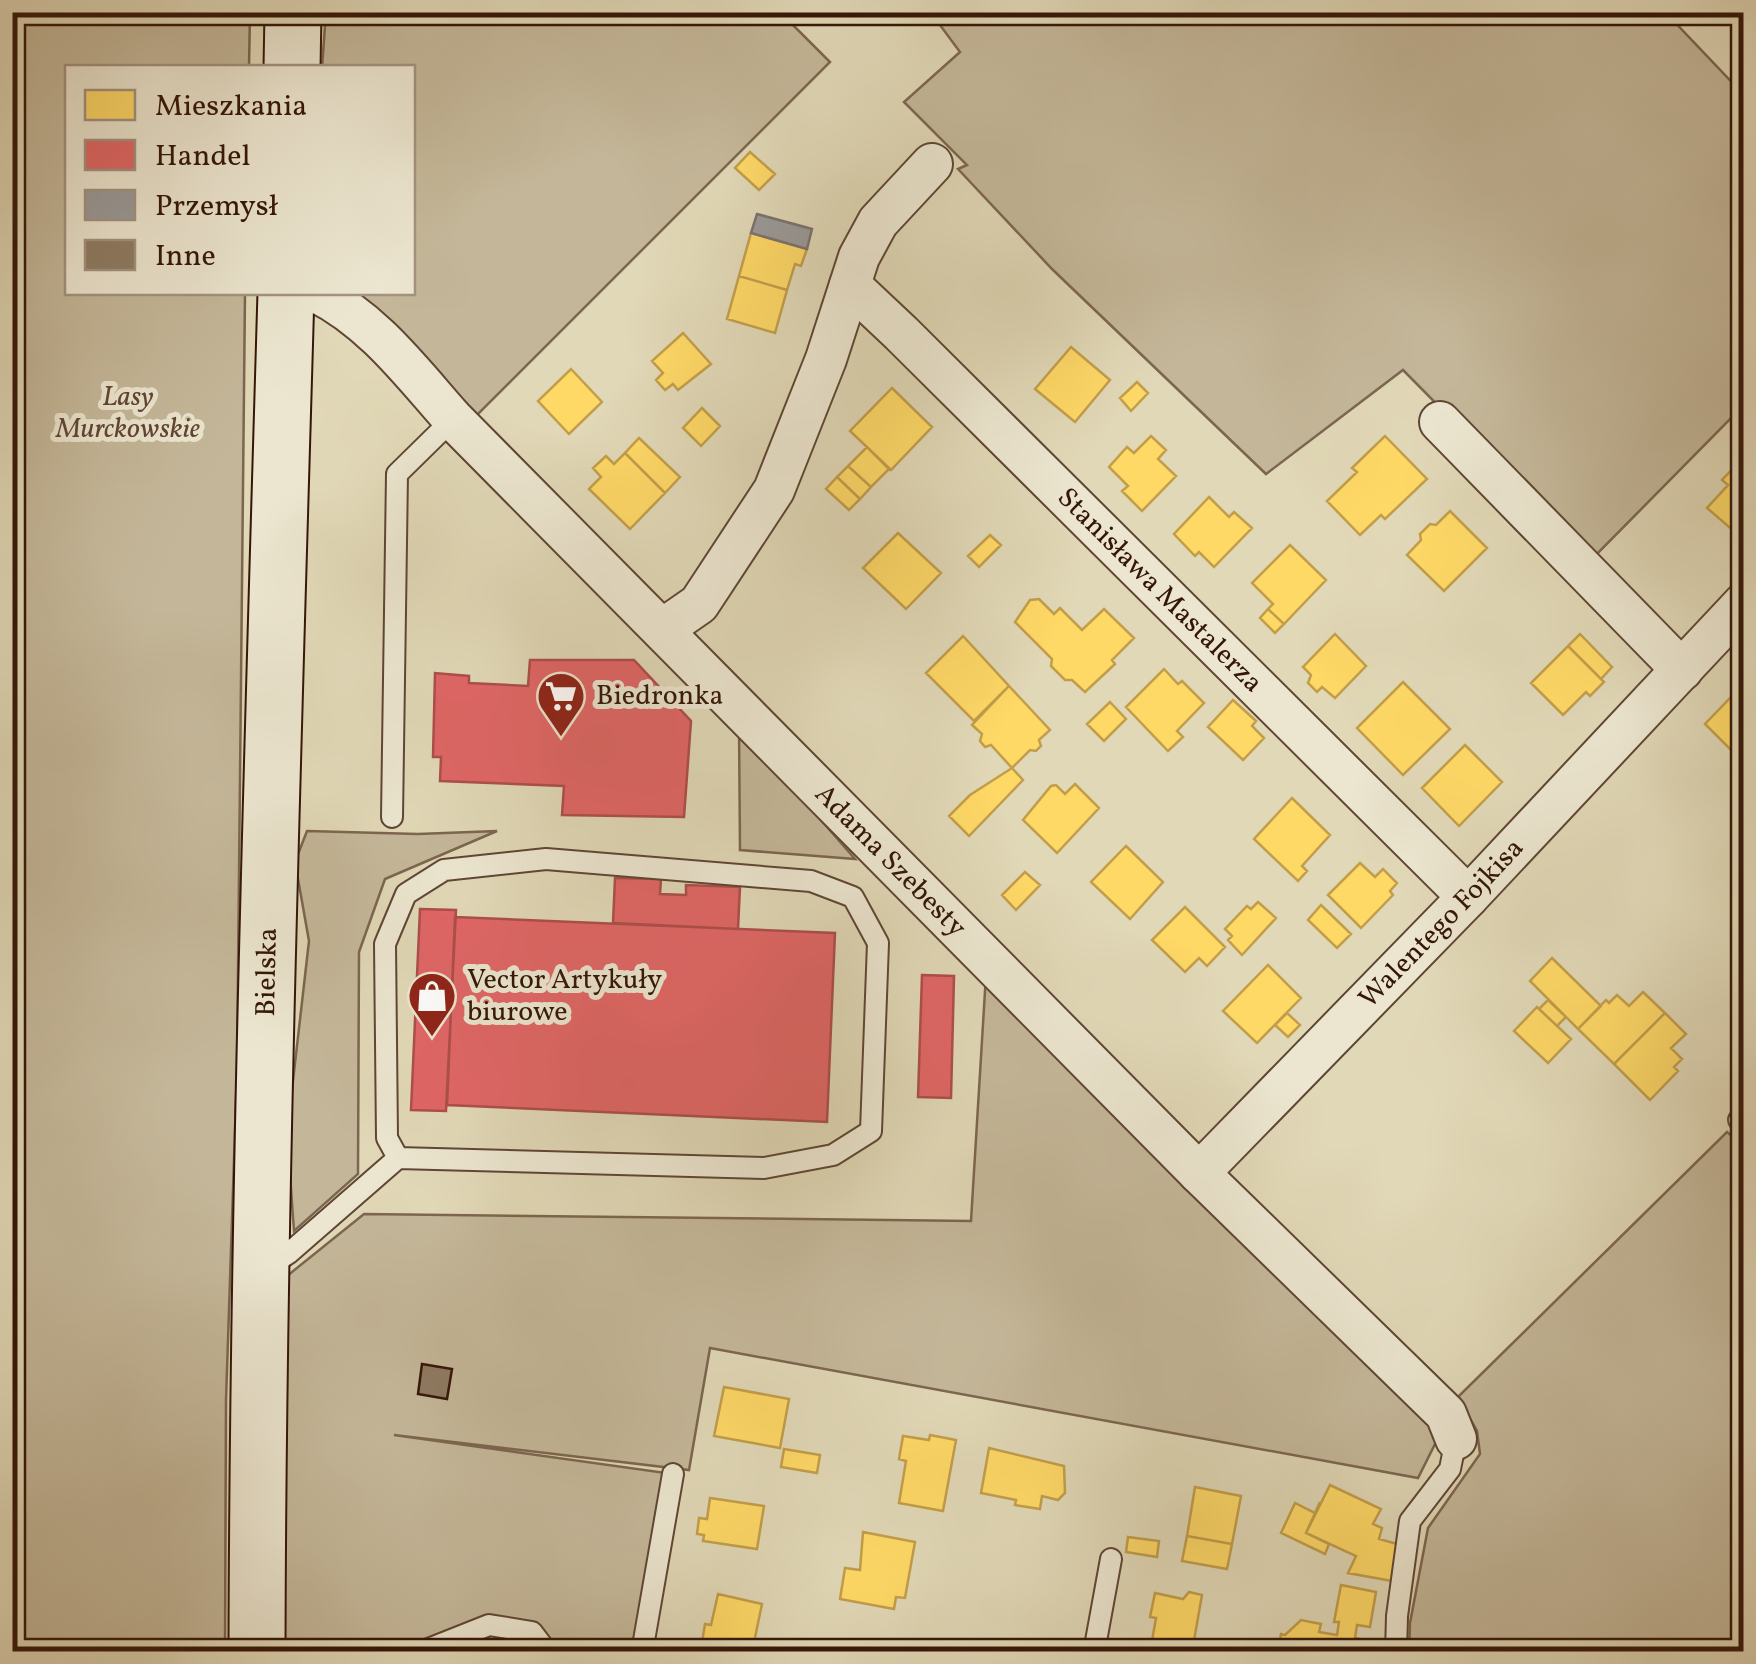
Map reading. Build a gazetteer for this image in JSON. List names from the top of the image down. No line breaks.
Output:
{"streets":{"street":["Stanisława Mastalerza","Adama Szebesty","Walentego Fojkisa","Bielska"]},"crossings":[["Stanisława Mastalerza","Walentego Fojkisa"],["Adama Szebesty","Walentego Fojkisa"]],"parks":["Lasy Murckowskie"],"places":{"supermarket":["Biedronka"],"shop":["Vector Artykuły biurowe"]},"legend":["Mieszkania","Handel","Przemysł","Inne"]}
